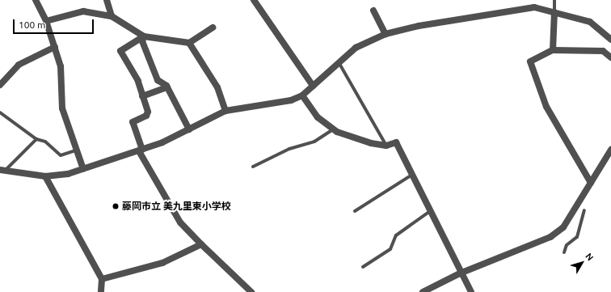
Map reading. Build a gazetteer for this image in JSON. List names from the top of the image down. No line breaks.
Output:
{"places":["藤岡市立 美九里東小学校"],"scale_bar":"100 m","north":"top right"}
